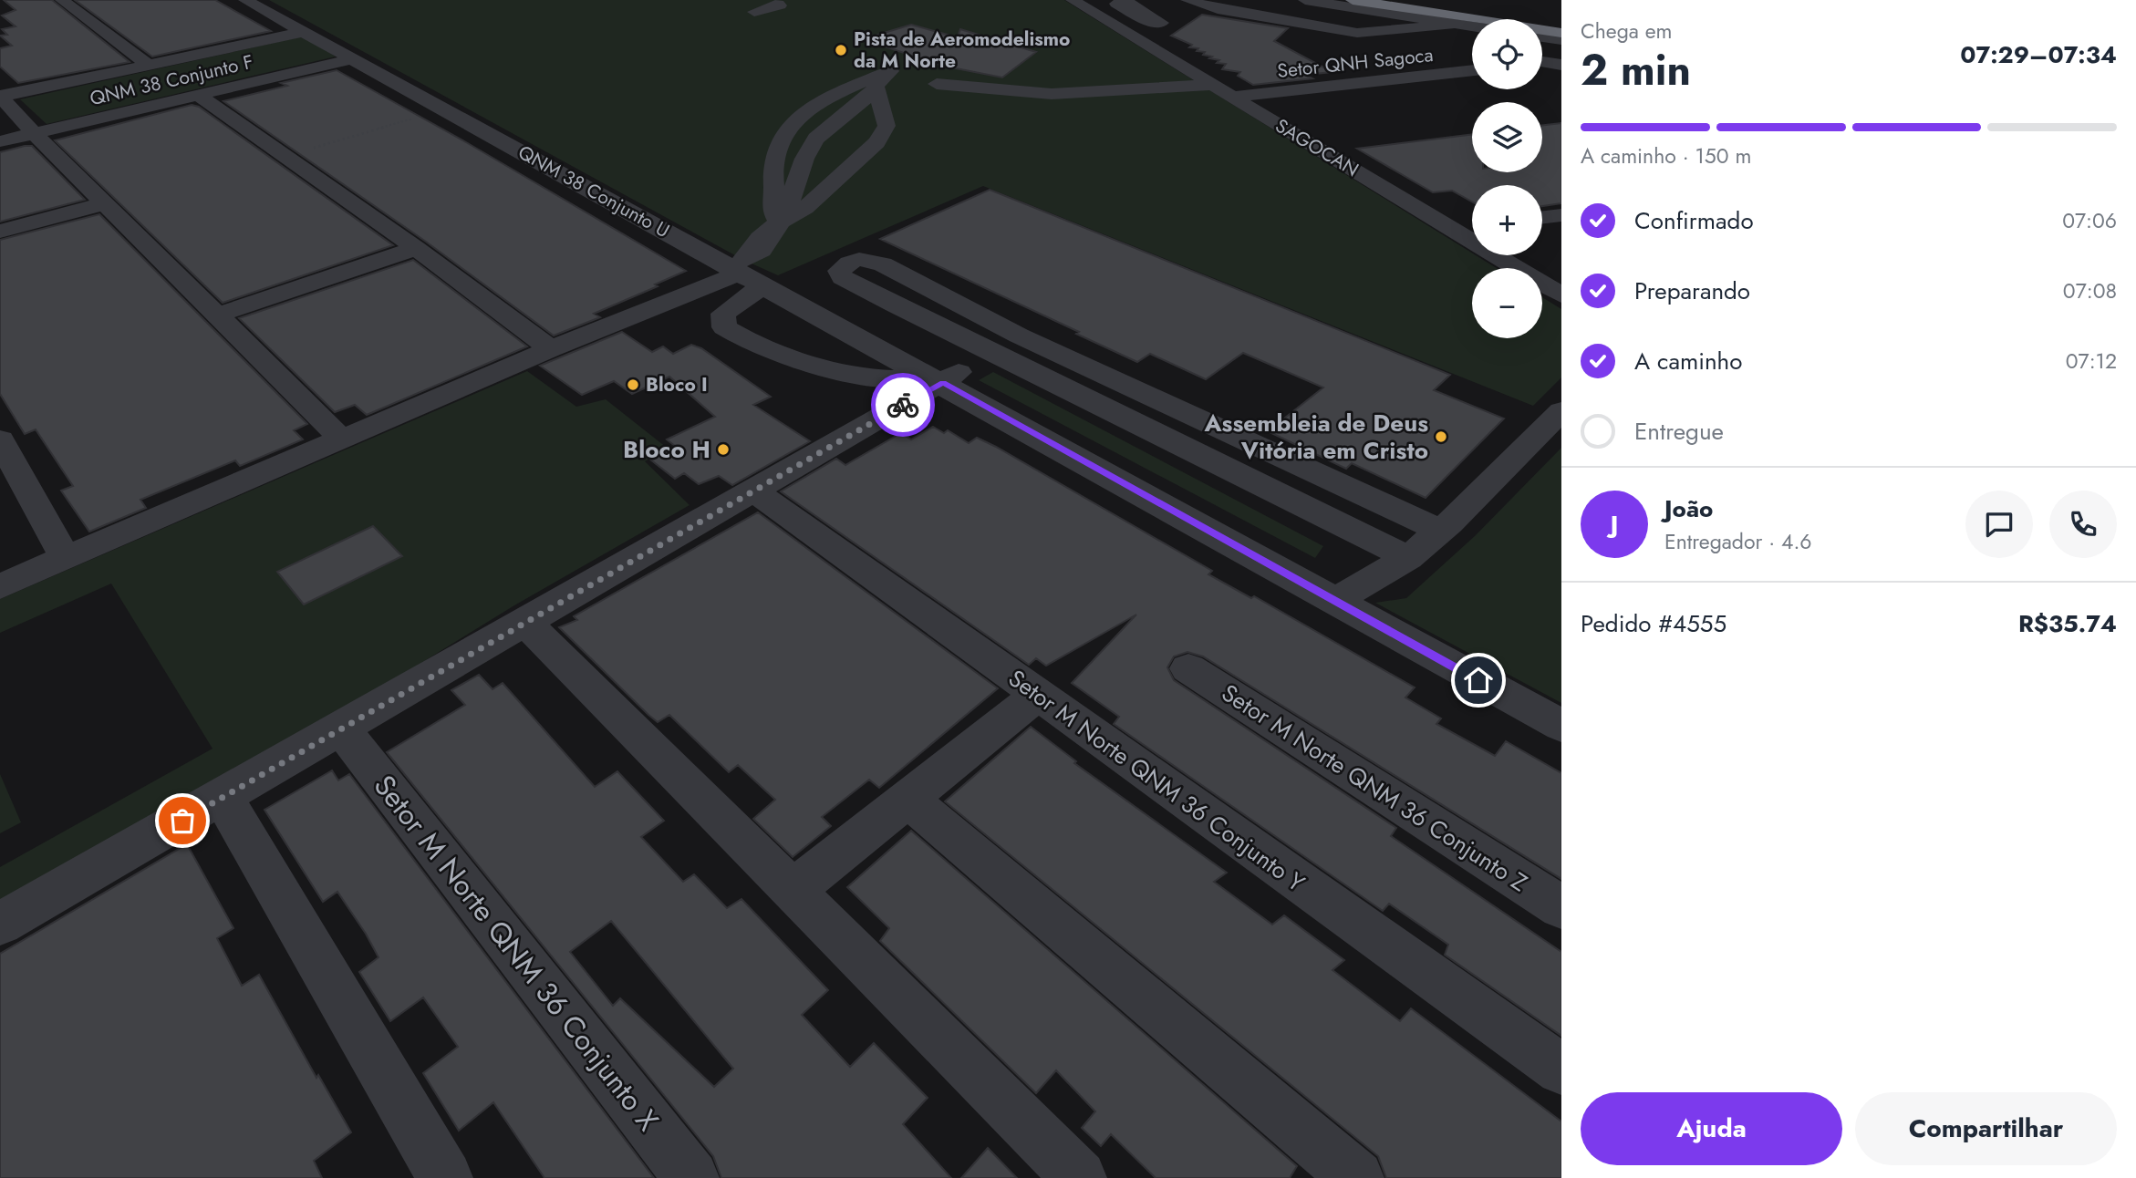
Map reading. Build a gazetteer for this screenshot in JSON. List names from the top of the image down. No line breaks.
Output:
{"streets":{"street":["Setor QNH Sagoca","QNM 38 Conjunto F","SAGOCAN","QNM 38 Conjunto U","Setor M Norte QNM 36 Conjunto Y","Setor M Norte QNM 36 Conjunto Z","Setor M Norte QNM 36 Conjunto X"]},"crossings":[["Setor QNH Sagoca","SAGOCAN"],["QNM 38 Conjunto F","QNM 38 Conjunto U"]],"places":["Pista de Aeromodelismo da M Norte","Bloco I","Assembleia de Deus Vitória em Cristo","Bloco H"],"page":{"heading":["2 min","Chega em","07:29–07:34"],"panel":["João","Entregador · 4.6","Pedido #4555","R$35.74"],"map_buttons":["+","−"],"bar":"A caminho · 150 m","list":[["Confirmado","07:06"],["Preparando","07:08"],["A caminho","07:12"],"Entregue"],"round":"J","buttons":["Ajuda","Compartilhar"]}}
